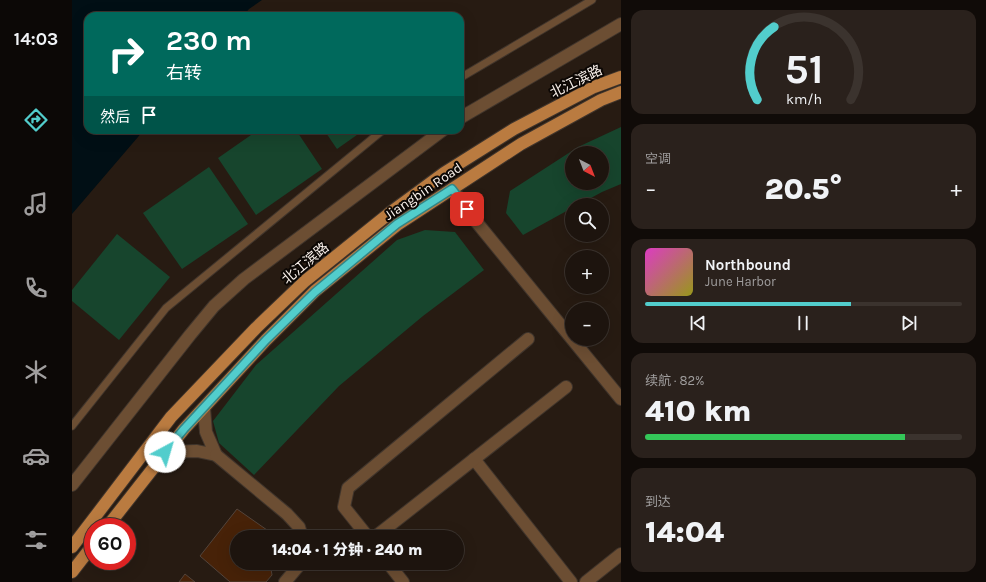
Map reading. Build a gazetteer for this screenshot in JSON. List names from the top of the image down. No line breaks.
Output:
{"streets":{"main road":["北江滨路","Jiangbin Road"]},"north":"bottom right","page":{"tabs":"14:03","turn":["230 m","右转"],"then":"然后","tile":["空调",["续航 · 82%","410 km"],["到达","14:04"]],"map_buttons":["+","−"],"heat":["−","20.5°","+"],"song":["Northbound","June Harbor"],"limit":"60","trip":"14:04 · 1 分钟 · 240 m","gauge":["51","km/h"]}}
